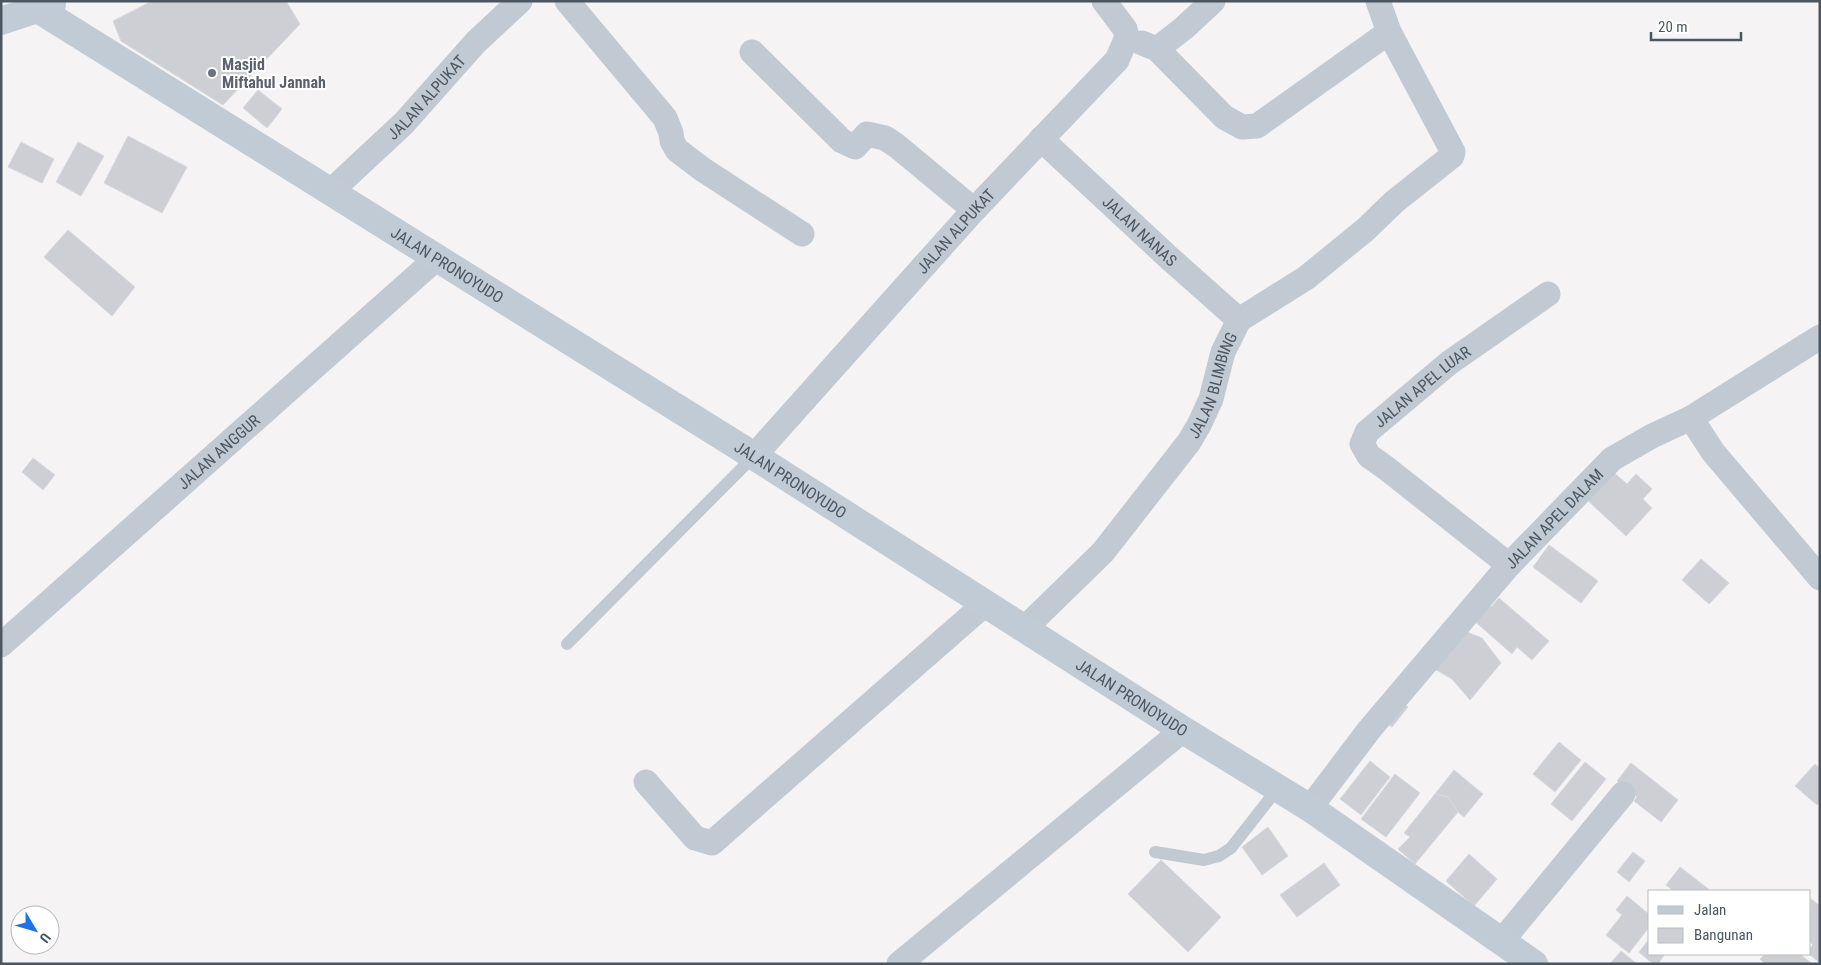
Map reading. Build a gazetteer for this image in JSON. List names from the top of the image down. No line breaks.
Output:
{"streets":{"main road":["JALAN PRONOYUDO"],"street":["JALAN ALPUKAT","JALAN NANAS","JALAN BLIMBING","JALAN APEL LUAR","JALAN ANGGUR","JALAN APEL DALAM"]},"crossings":[["JALAN ALPUKAT","JALAN NANAS"],["JALAN ALPUKAT","JALAN PRONOYUDO"],["JALAN NANAS","JALAN BLIMBING"],["JALAN PRONOYUDO","JALAN BLIMBING"],["JALAN PRONOYUDO","JALAN ANGGUR"],["JALAN PRONOYUDO","JALAN APEL DALAM"],["JALAN APEL LUAR","JALAN APEL DALAM"]],"places":["Masjid Miftahul Jannah"],"legend":["Jalan","Bangunan"],"scale_bar":"20 m","north":"bottom right"}
